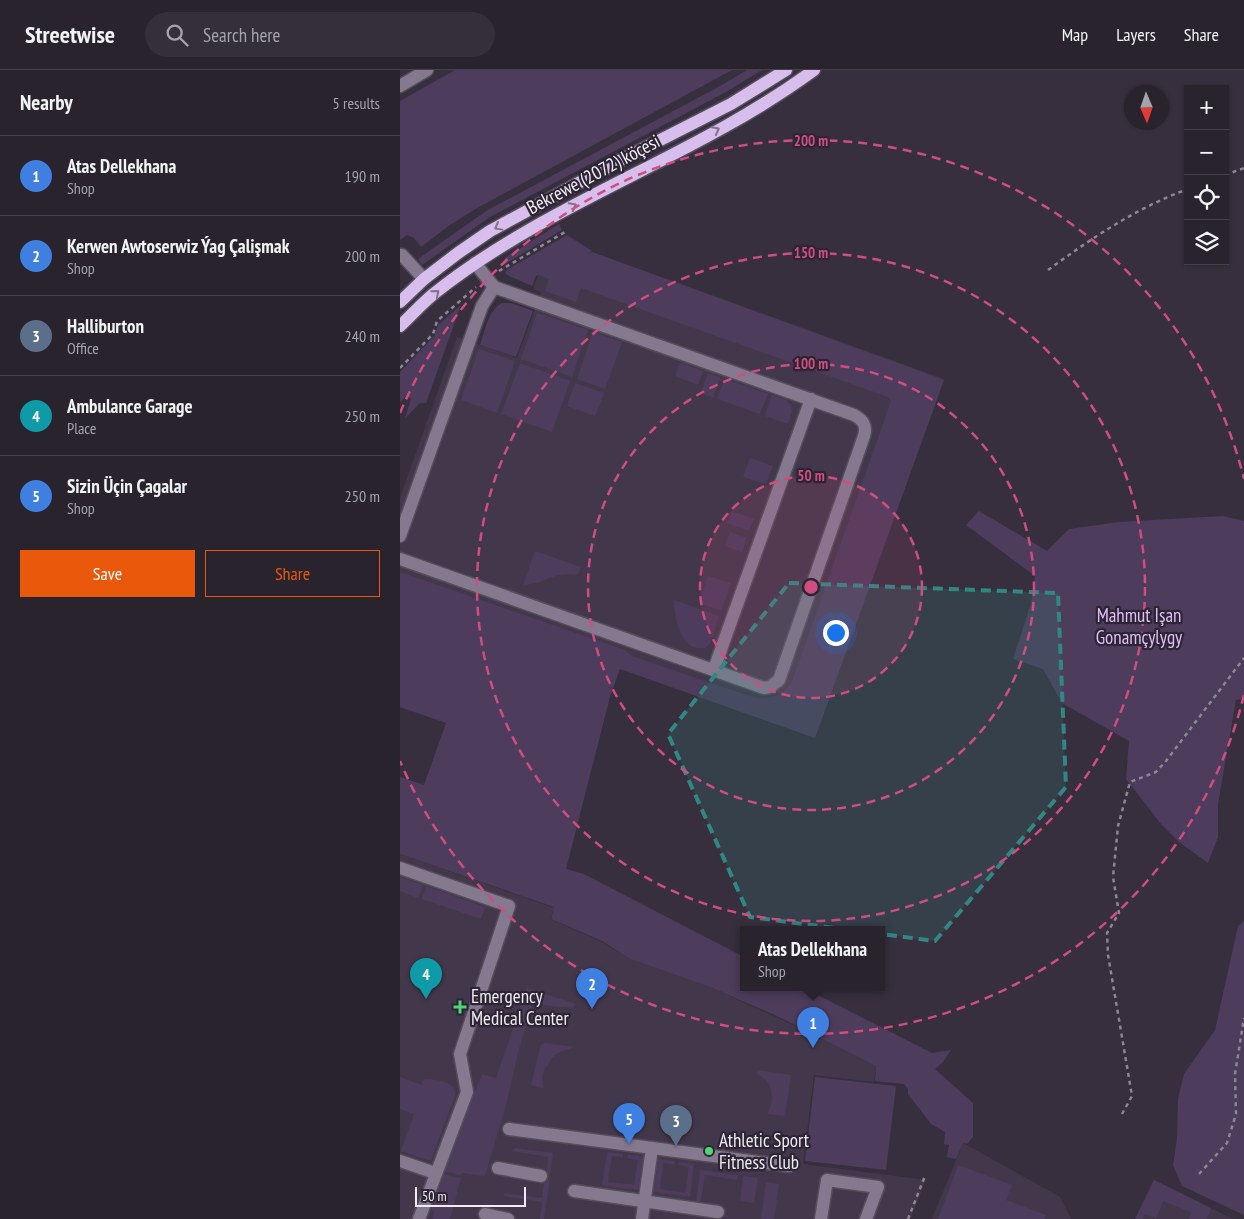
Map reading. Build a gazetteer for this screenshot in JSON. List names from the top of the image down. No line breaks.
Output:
{"streets":{"main road":["Bekrewe (2072) köçesi"]},"parks":["Mahmut Işan Gonamçylygy"],"places":{"health":["Emergency Medical Center"],"other":["Athletic Sport Fitness Club"]},"scale_bar":"50 m","north":"bottom","page":{"header":"Streetwise","search":"Search here","nav":["Map","Layers","Share"],"heading":["Nearby","5 results"],"map_buttons":["+","−"],"list":[{"mark":"1","name":"Atas Dellekhana","note":"Shop","value":"190 m"},{"mark":"2","name":"Kerwen Awtoserwiz Ýag Çalişmak","note":"Shop","value":"200 m"},{"mark":"3","name":"Halliburton","note":"Office","value":"240 m"},{"mark":"4","name":"Ambulance Garage","note":"Place","value":"250 m"},{"mark":"5","name":"Sizin Üçin Çagalar","note":"Shop","value":"250 m"}],"buttons":["Save","Share"],"popup":["Atas Dellekhana","Shop"],"pins":["4","2","1","5","3"],"scale":"50 m"},"rings":["200 m","150 m","100 m","50 m"]}
